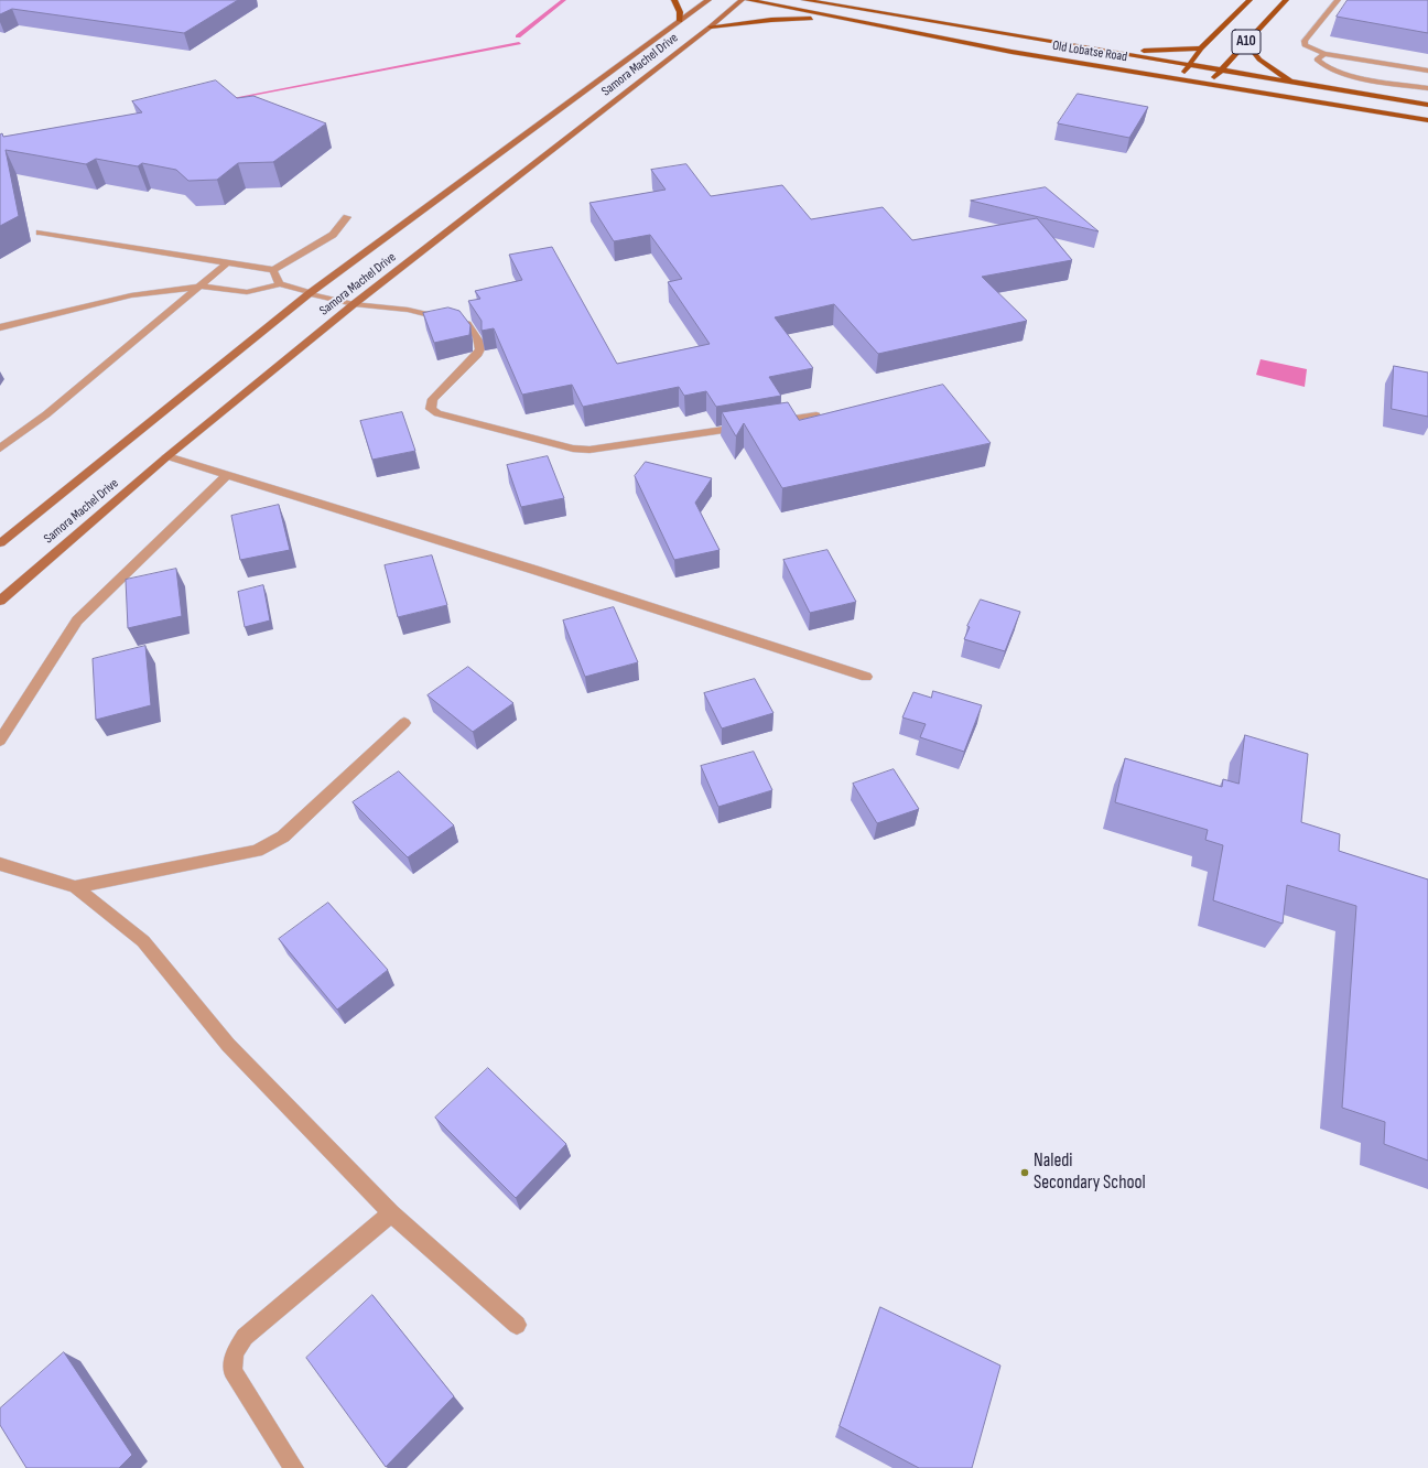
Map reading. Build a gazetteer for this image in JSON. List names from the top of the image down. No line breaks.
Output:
{"streets":{"main road":["A10","Old Lobatse Road","Samora Machel Drive"]},"crossings":[["A10","Old Lobatse Road"]],"places":["Naledi Secondary School"]}
